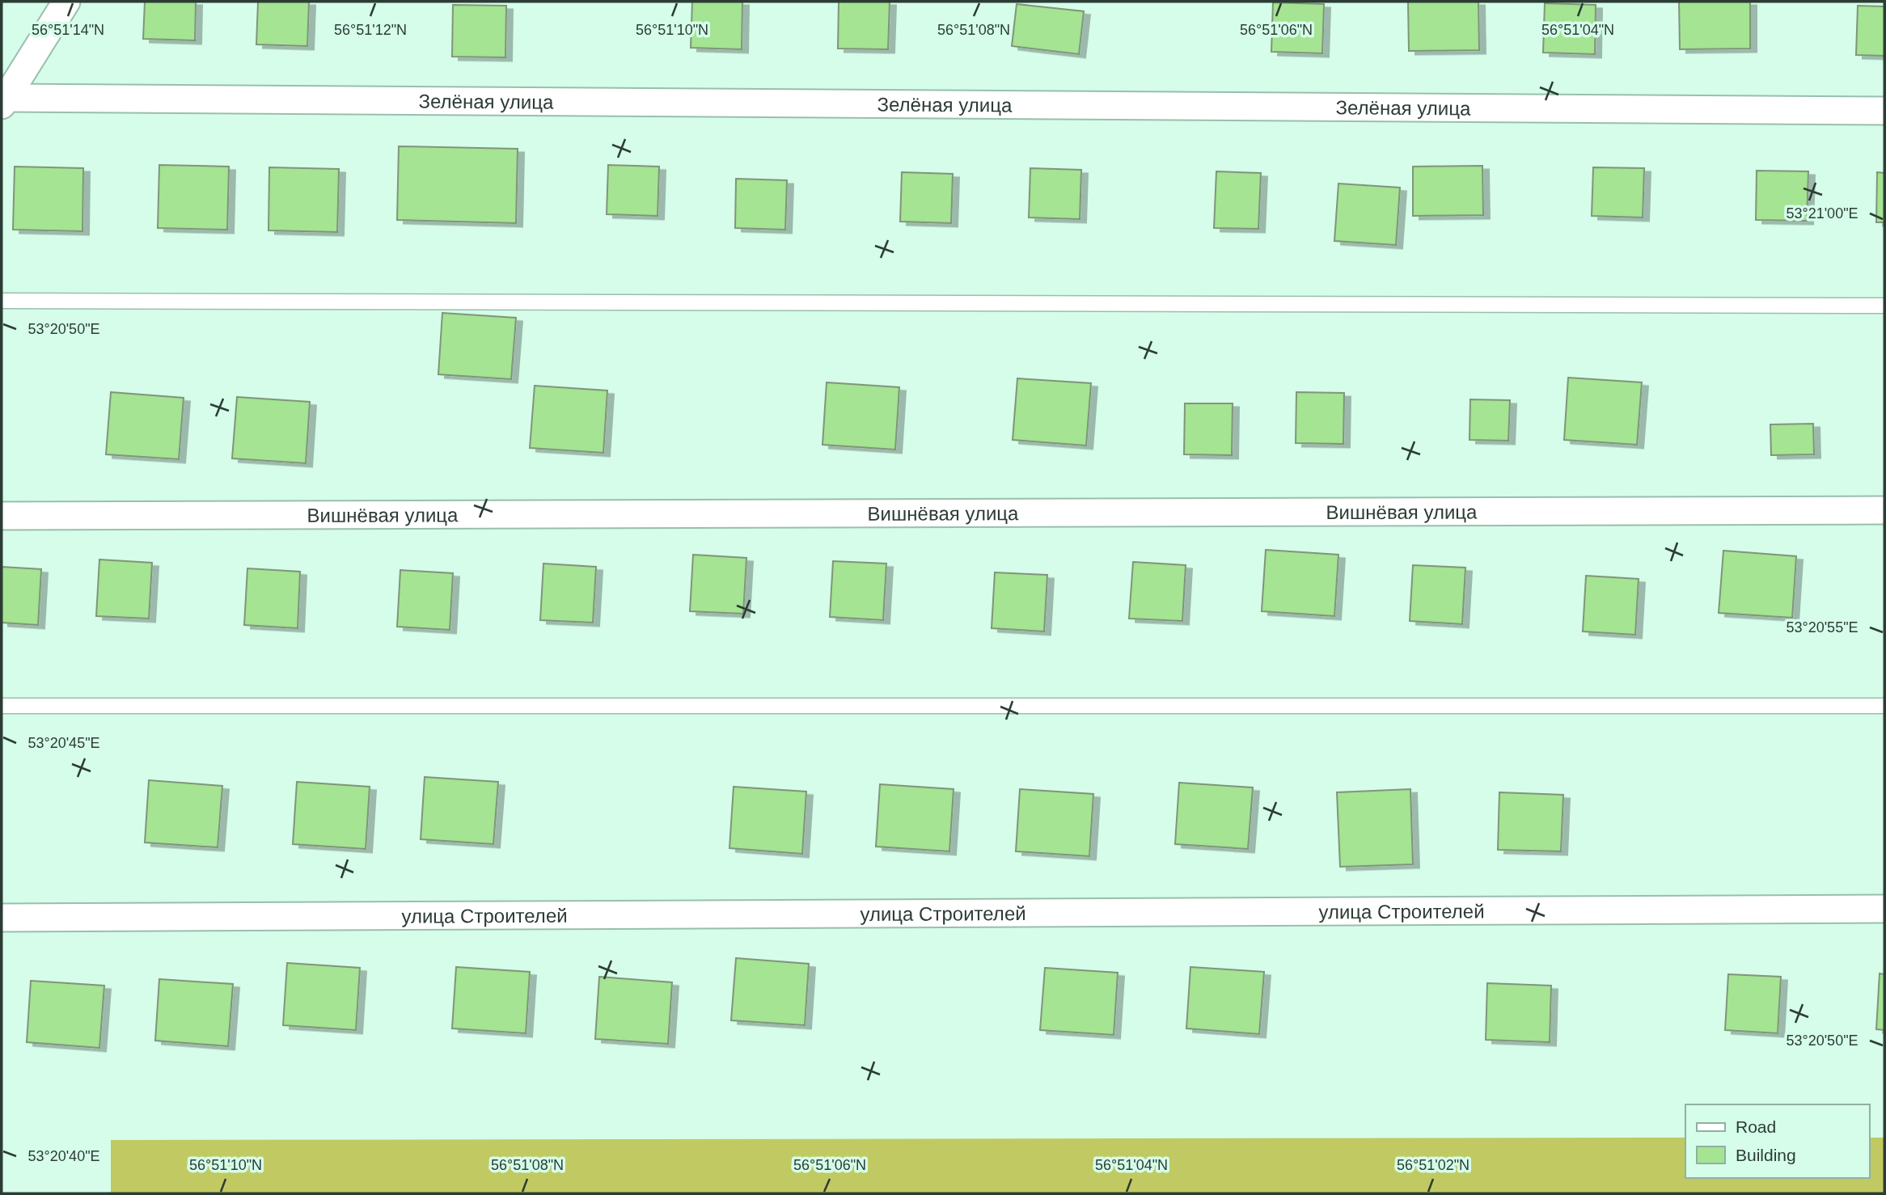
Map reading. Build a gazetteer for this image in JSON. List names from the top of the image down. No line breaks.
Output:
{"streets":{"street":["Зелёная улица","Вишнёвая улица","улица Строителей"]},"legend":["Road","Building"],"coordinates":["56°51'14\"N","56°51'12\"N","56°51'10\"N","56°51'08\"N","56°51'06\"N","56°51'04\"N","53°21'00\"E","53°20'50\"E","53°20'55\"E","53°20'45\"E","53°20'40\"E","56°51'02\"N"]}
